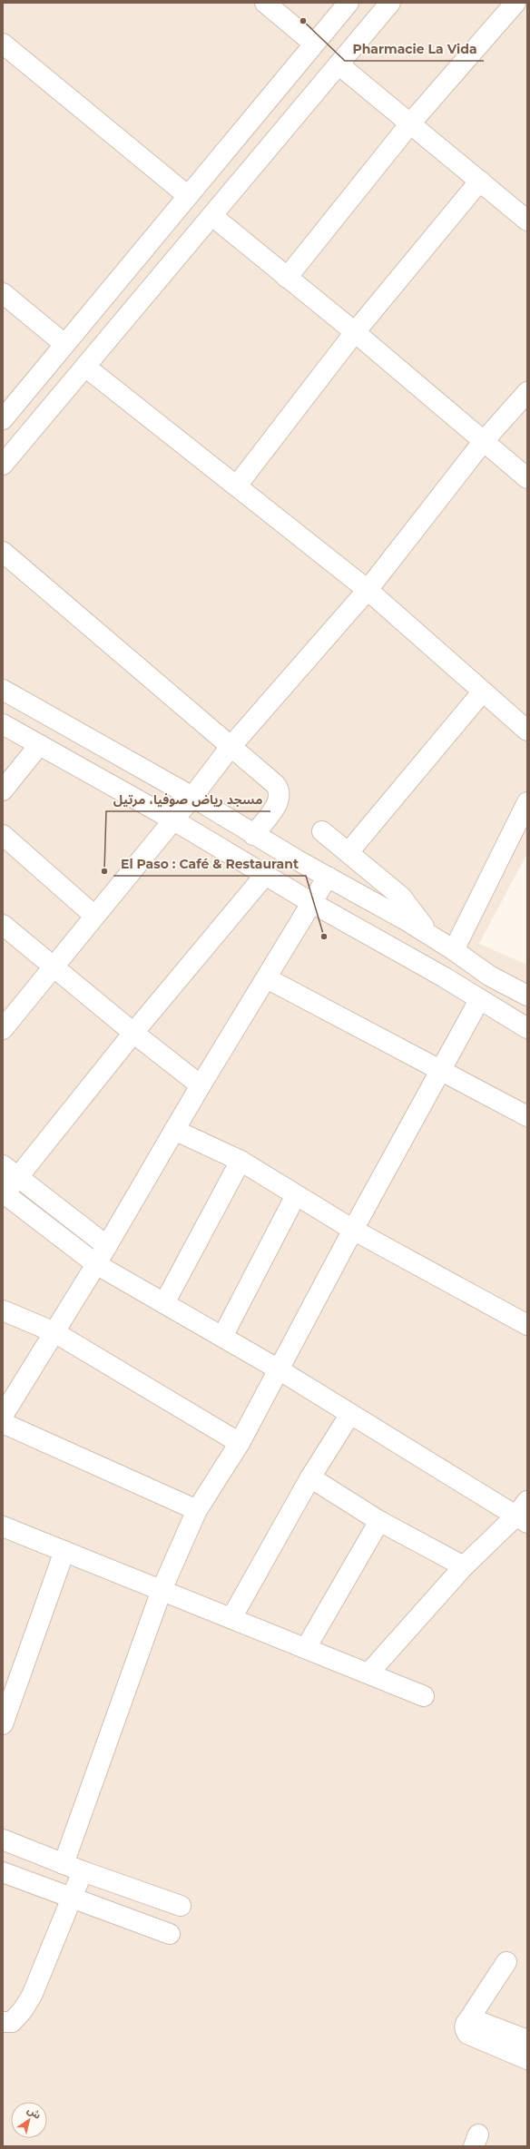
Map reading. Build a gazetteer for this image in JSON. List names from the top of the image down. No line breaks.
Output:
{"places":["Pharmacie La Vida","مسجد رياض صوفيا، مرتیل","El Paso : Café & Restaurant"],"north":"top right"}
